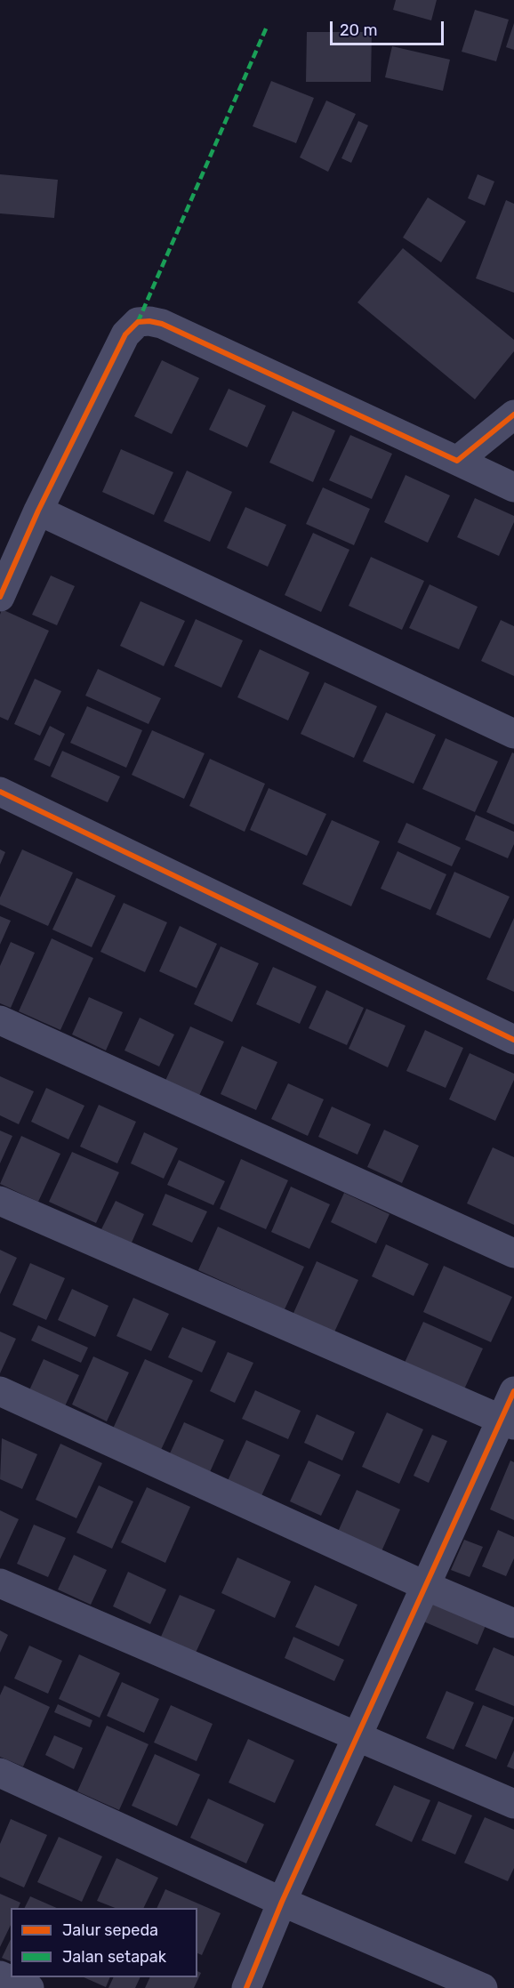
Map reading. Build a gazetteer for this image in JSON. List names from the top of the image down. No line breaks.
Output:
{"legend":["Jalur sepeda","Jalan setapak"],"scale_bar":"20 m"}
